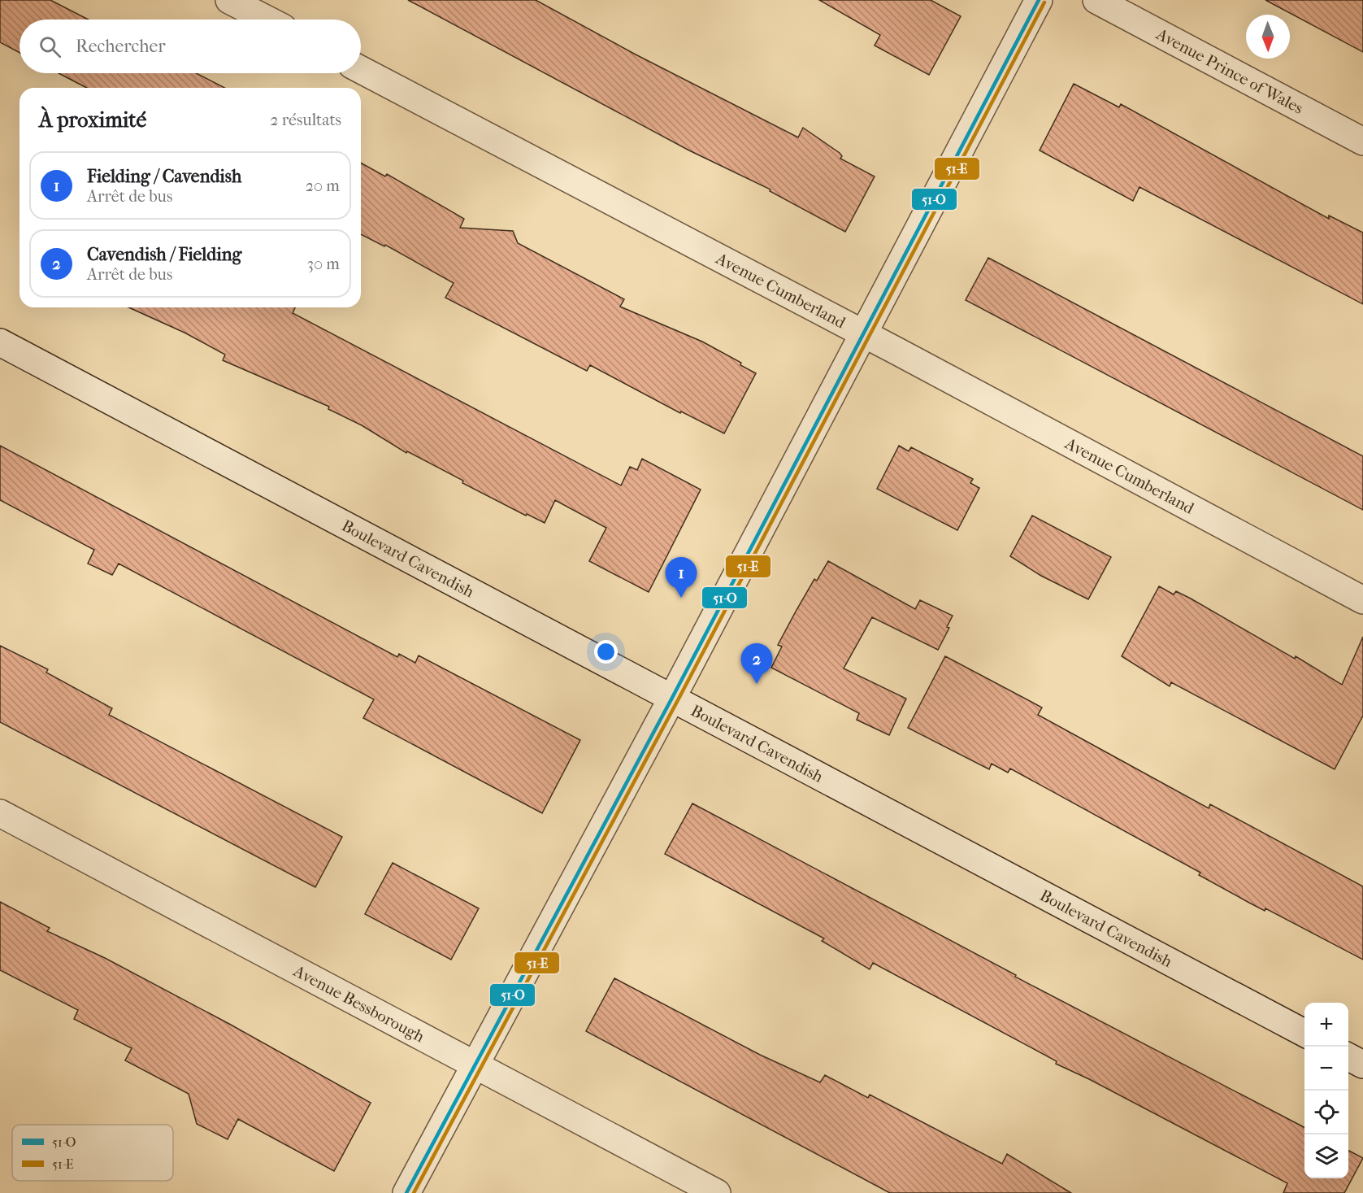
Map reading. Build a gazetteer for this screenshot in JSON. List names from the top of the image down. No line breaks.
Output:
{"streets":{"street":["Avenue Prince of Wales","Avenue Cumberland","Boulevard Cavendish","Avenue Bessborough"]},"lines":["transit line 51-O","transit line 51-E"],"legend":["51-O","51-E"],"north":"bottom","page":{"search":"Rechercher","heading":["À proximité","2 résultats"],"list":[{"mark":"1","name":"Fielding / Cavendish","note":"Arrêt de bus","value":"20 m"},{"mark":"2","name":"Cavendish / Fielding","note":"Arrêt de bus","value":"30 m"}],"pins":["1","2"],"map_buttons":["+","−"]}}
